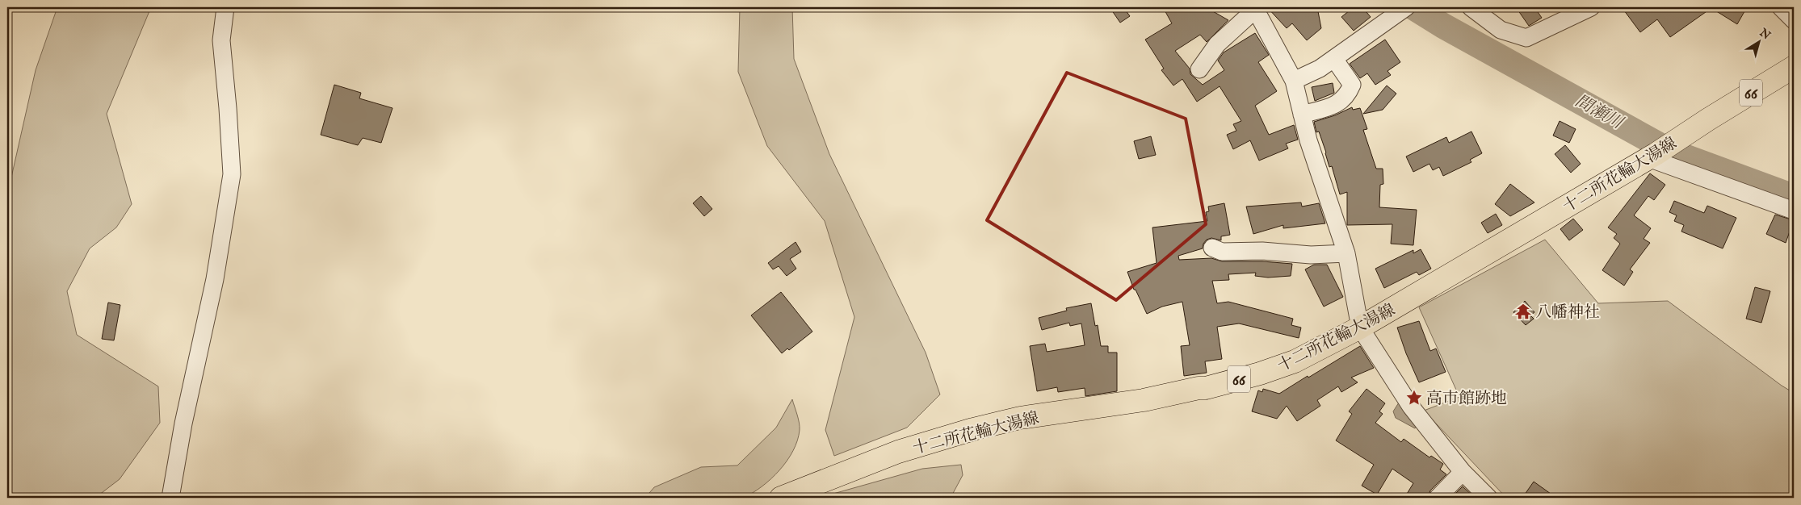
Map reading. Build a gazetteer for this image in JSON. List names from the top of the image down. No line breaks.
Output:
{"streets":{"main road":["66","十二所花輪大湯線"]},"water":["間瀬川"],"places":{"temple":["八幡神社"],"place":["高市館跡地"]},"north":"top right"}
